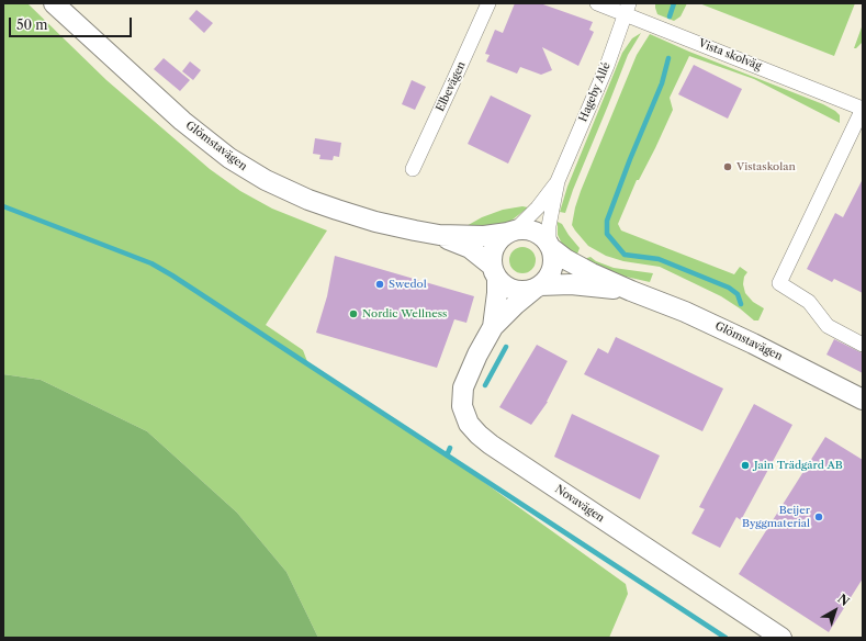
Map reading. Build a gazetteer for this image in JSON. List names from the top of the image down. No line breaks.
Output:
{"streets":{"main road":["Glömstavägen","Novavägen"],"street":["Vista skolväg","Elbevägen","Hageby Allé"]},"crossings":[["Vista skolväg","Hageby Allé"],["Hageby Allé","Glömstavägen"],["Hageby Allé","Novavägen"],["Glömstavägen","Novavägen"]],"places":["Vistaskolan","Swedol","Nordic Wellness","Jain Trädgård AB","Beijer Byggmaterial"],"scale_bar":"50 m","north":"top right"}
